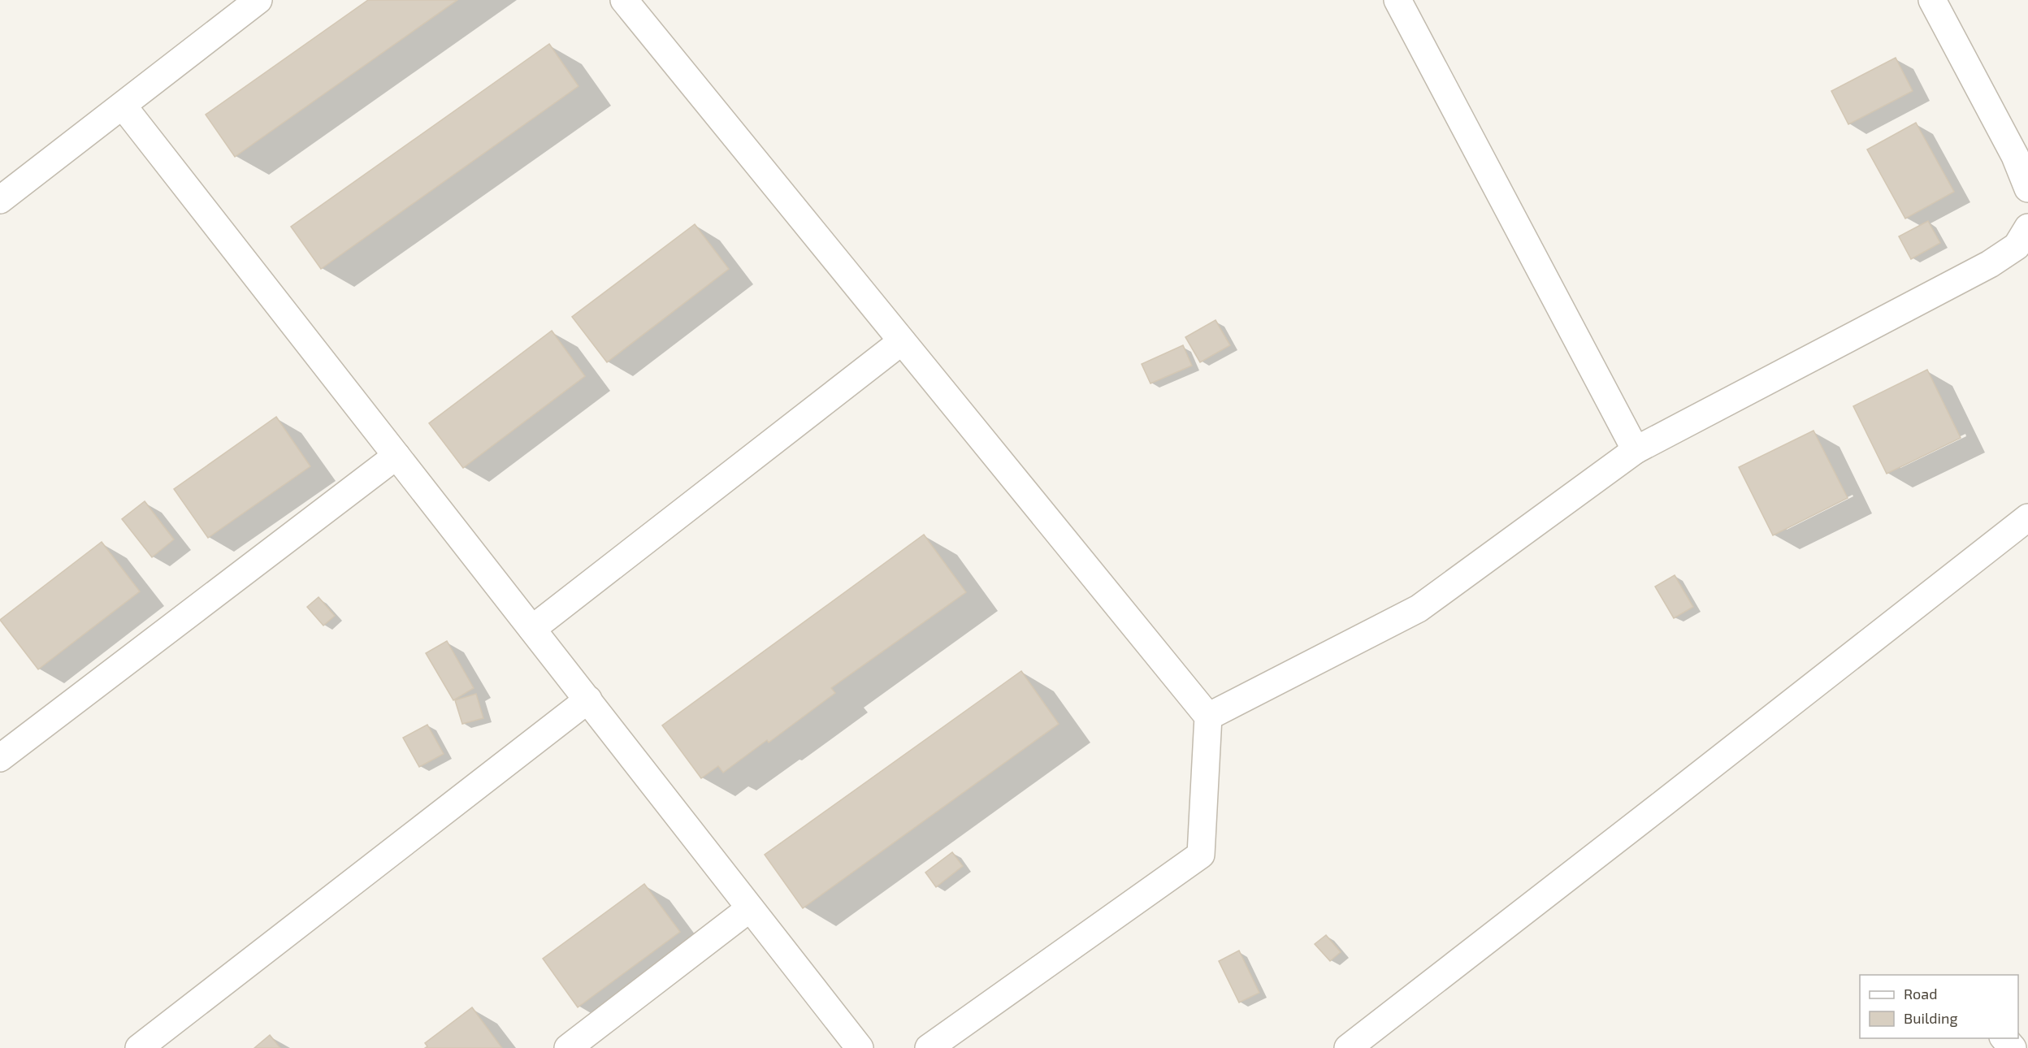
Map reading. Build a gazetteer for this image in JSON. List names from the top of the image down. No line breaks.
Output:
{"legend":["Road","Building"]}
